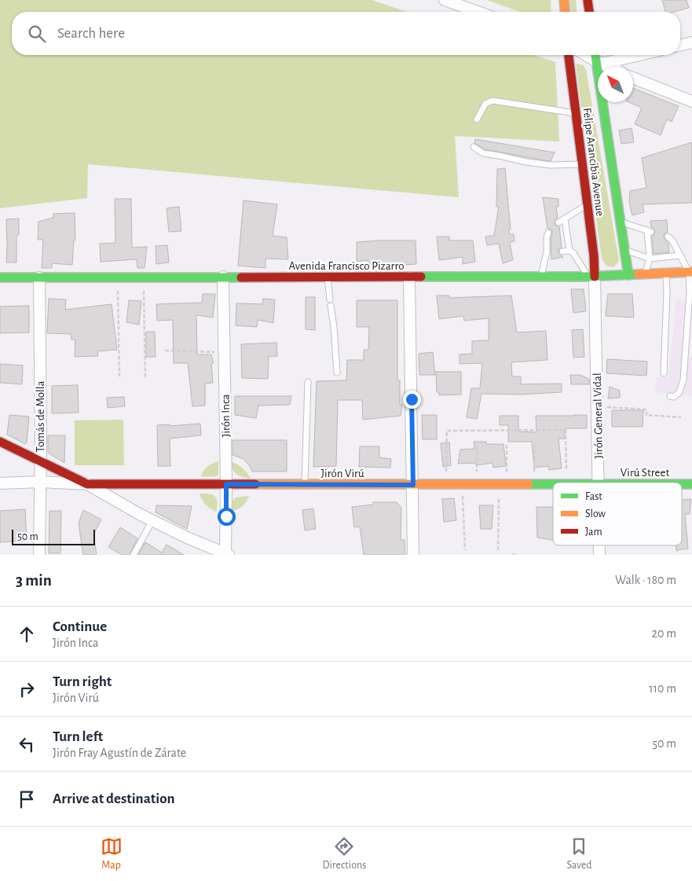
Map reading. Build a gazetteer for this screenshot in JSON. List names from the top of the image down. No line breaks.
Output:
{"streets":{"main road":["Felipe Arancibia Avenue","Avenida Francisco Pizarro","Virú Street","Jirón Virú"],"street":["Jirón Inca","Jirón General Vidal","Tomás de Molla"]},"crossings":[["Felipe Arancibia Avenue","Avenida Francisco Pizarro"],["Felipe Arancibia Avenue","Jirón General Vidal"],["Avenida Francisco Pizarro","Jirón Inca"],["Avenida Francisco Pizarro","Jirón General Vidal"],["Avenida Francisco Pizarro","Tomás de Molla"],["Jirón Inca","Jirón Virú"]],"legend":["Fast","Slow","Jam"],"scale_bar":"50 m","north":"top left","page":{"search":"Search here","scale":"50 m","heading":["3 min","Walk · 180 m"],"list":[["Continue","Jirón Inca","20 m"],["Turn right","Jirón Virú","110 m"],["Turn left","Jirón Fray Agustín de Zárate","50 m"],"Arrive at destination"],"nav":["Map","Directions","Saved"]}}
